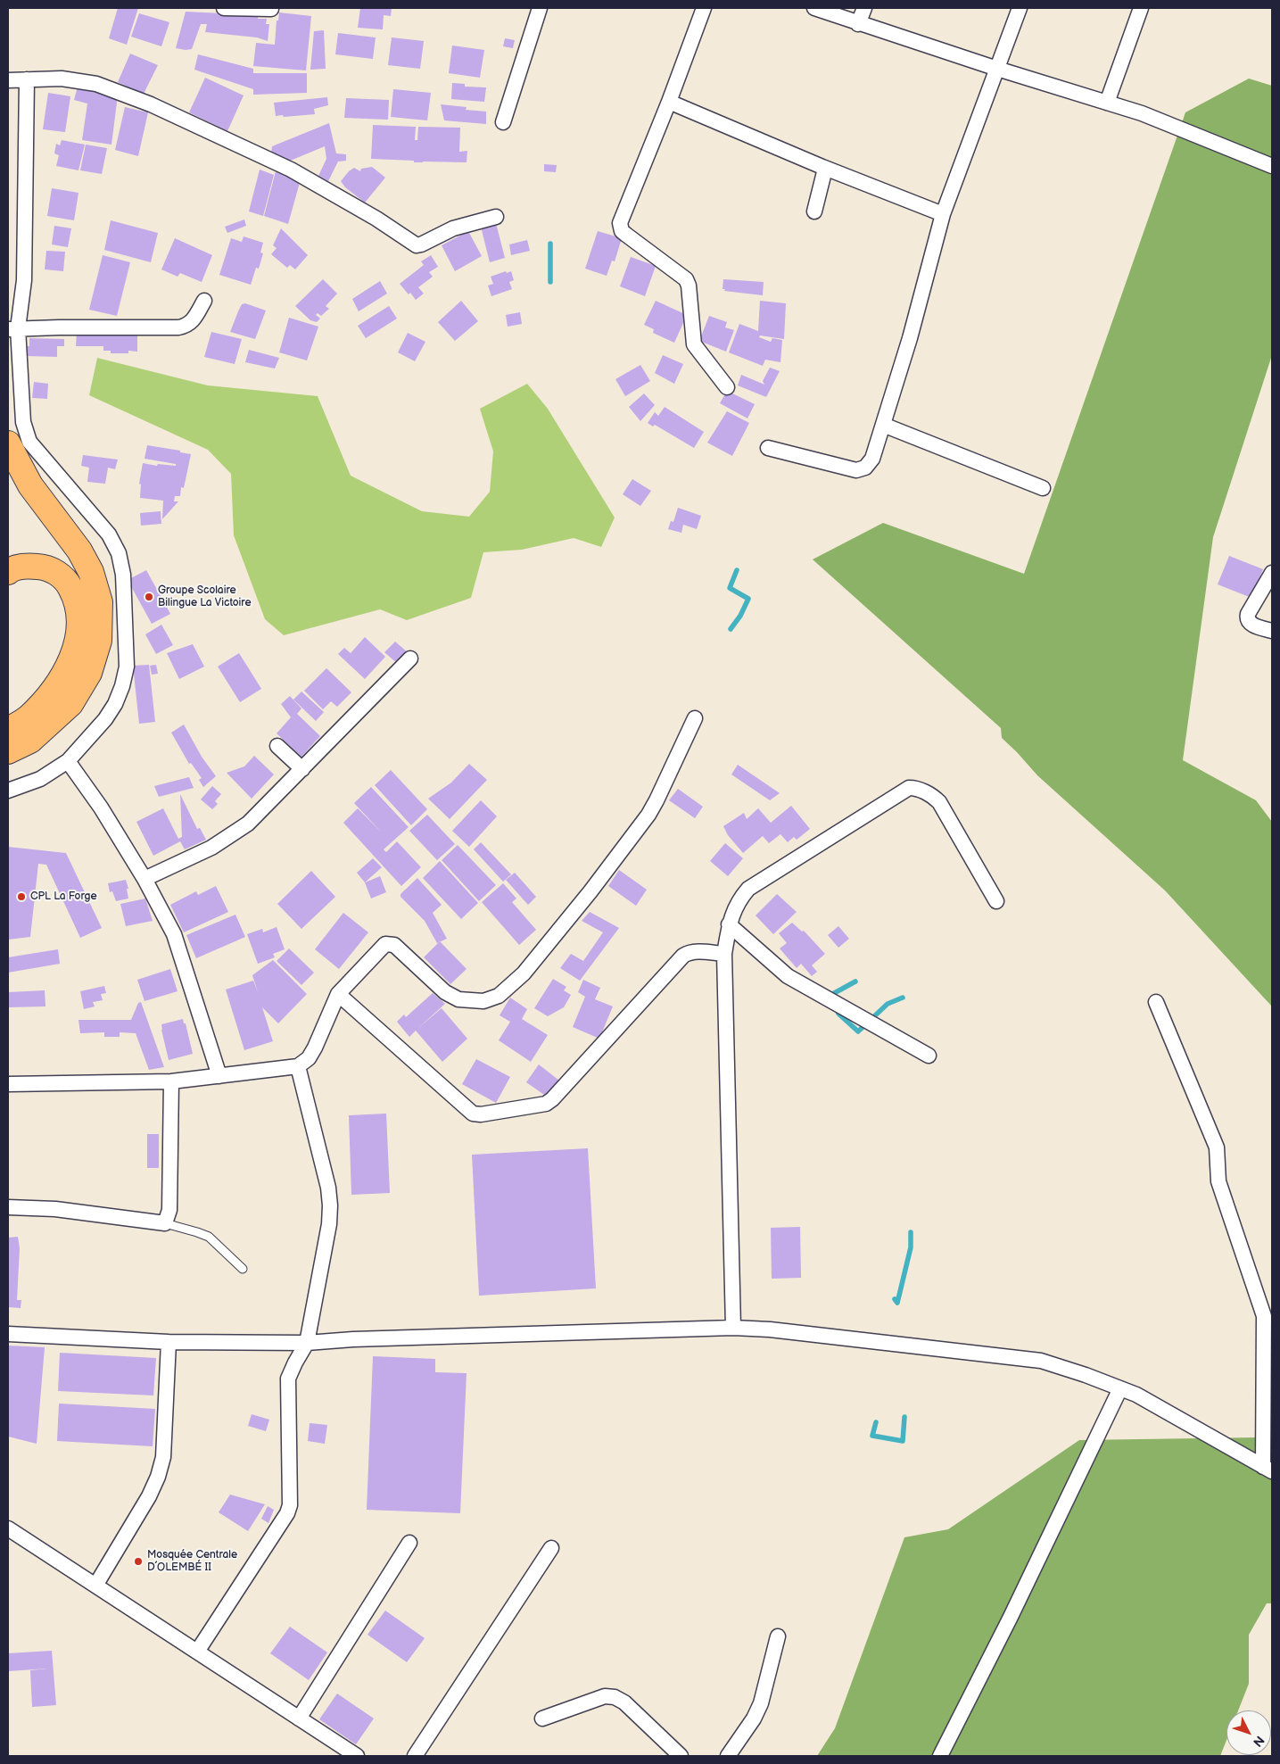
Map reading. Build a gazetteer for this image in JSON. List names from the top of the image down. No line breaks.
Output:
{"places":["Groupe Scolaire Bilingue La Victoire","CPL La Forge","Mosquée Centrale D´OLEMBÉ II"],"north":"bottom right"}
